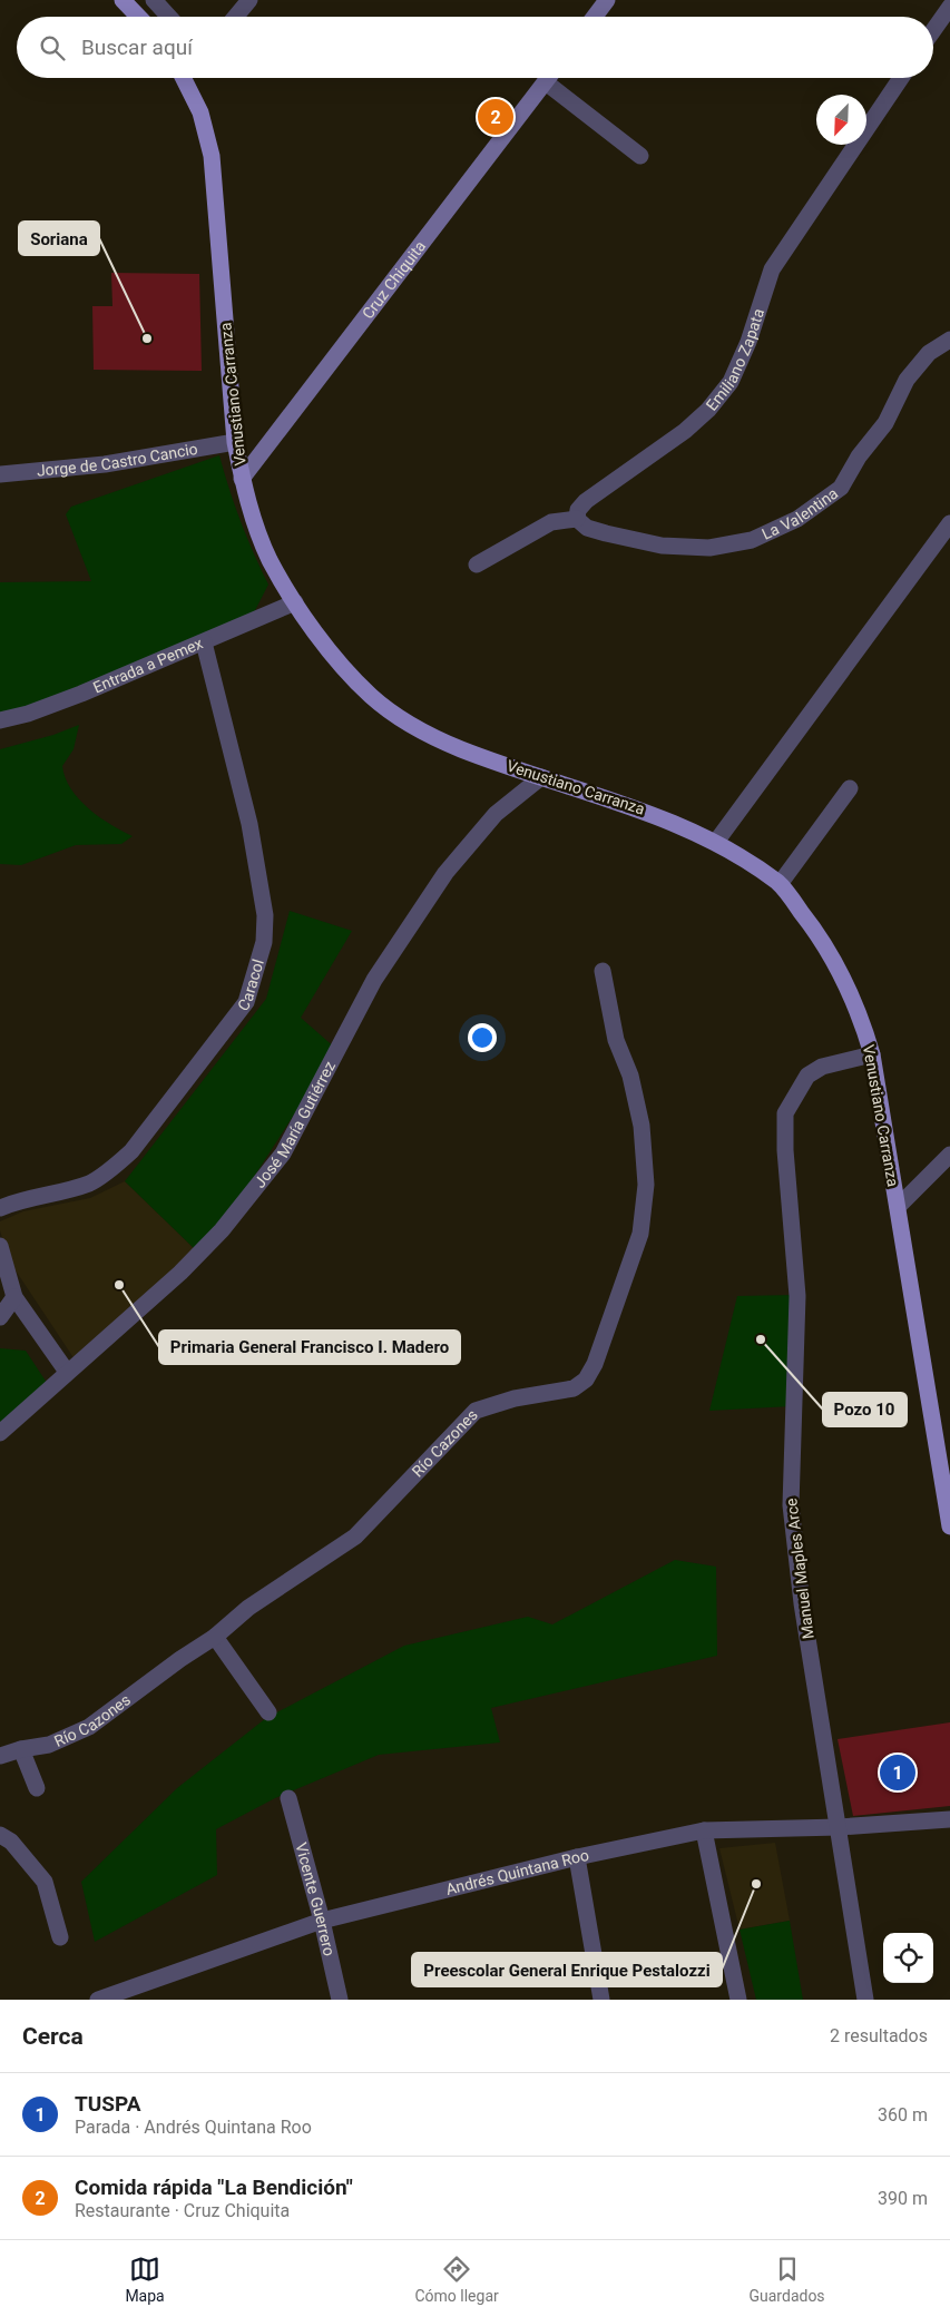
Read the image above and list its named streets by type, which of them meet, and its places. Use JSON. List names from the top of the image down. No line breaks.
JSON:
{"streets":{"main road":["Venustiano Carranza"],"street":["Cruz Chiquita","Emiliano Zapata","Jorge de Castro Cancio","La Valentina","Entrada a Pemex","Caracol","José María Gutiérrez","Río Cazones","Manuel Maples Arce","Andrés Quintana Roo","Vicente Guerrero"]},"crossings":[["Cruz Chiquita","Venustiano Carranza"],["Emiliano Zapata","La Valentina"],["Venustiano Carranza","Jorge de Castro Cancio"],["Venustiano Carranza","Entrada a Pemex"],["Venustiano Carranza","José María Gutiérrez"],["Venustiano Carranza","Manuel Maples Arce"],["Entrada a Pemex","Caracol"],["Manuel Maples Arce","Andrés Quintana Roo"],["Andrés Quintana Roo","Vicente Guerrero"]],"places":["Soriana","Primaria General Francisco I. Madero","Pozo 10","Preescolar General Enrique Pestalozzi"],"north":"bottom left","page":{"search":"Buscar aquí","pins":["2","1"],"heading":["Cerca","2 resultados"],"list":[{"mark":"1","name":"TUSPA","note":"Parada · Andrés Quintana Roo","value":"360 m"},{"mark":"2","name":"Comida rápida \"La Bendición\"","note":"Restaurante · Cruz Chiquita","value":"390 m"}],"nav":["Mapa","Cómo llegar","Guardados"]}}
